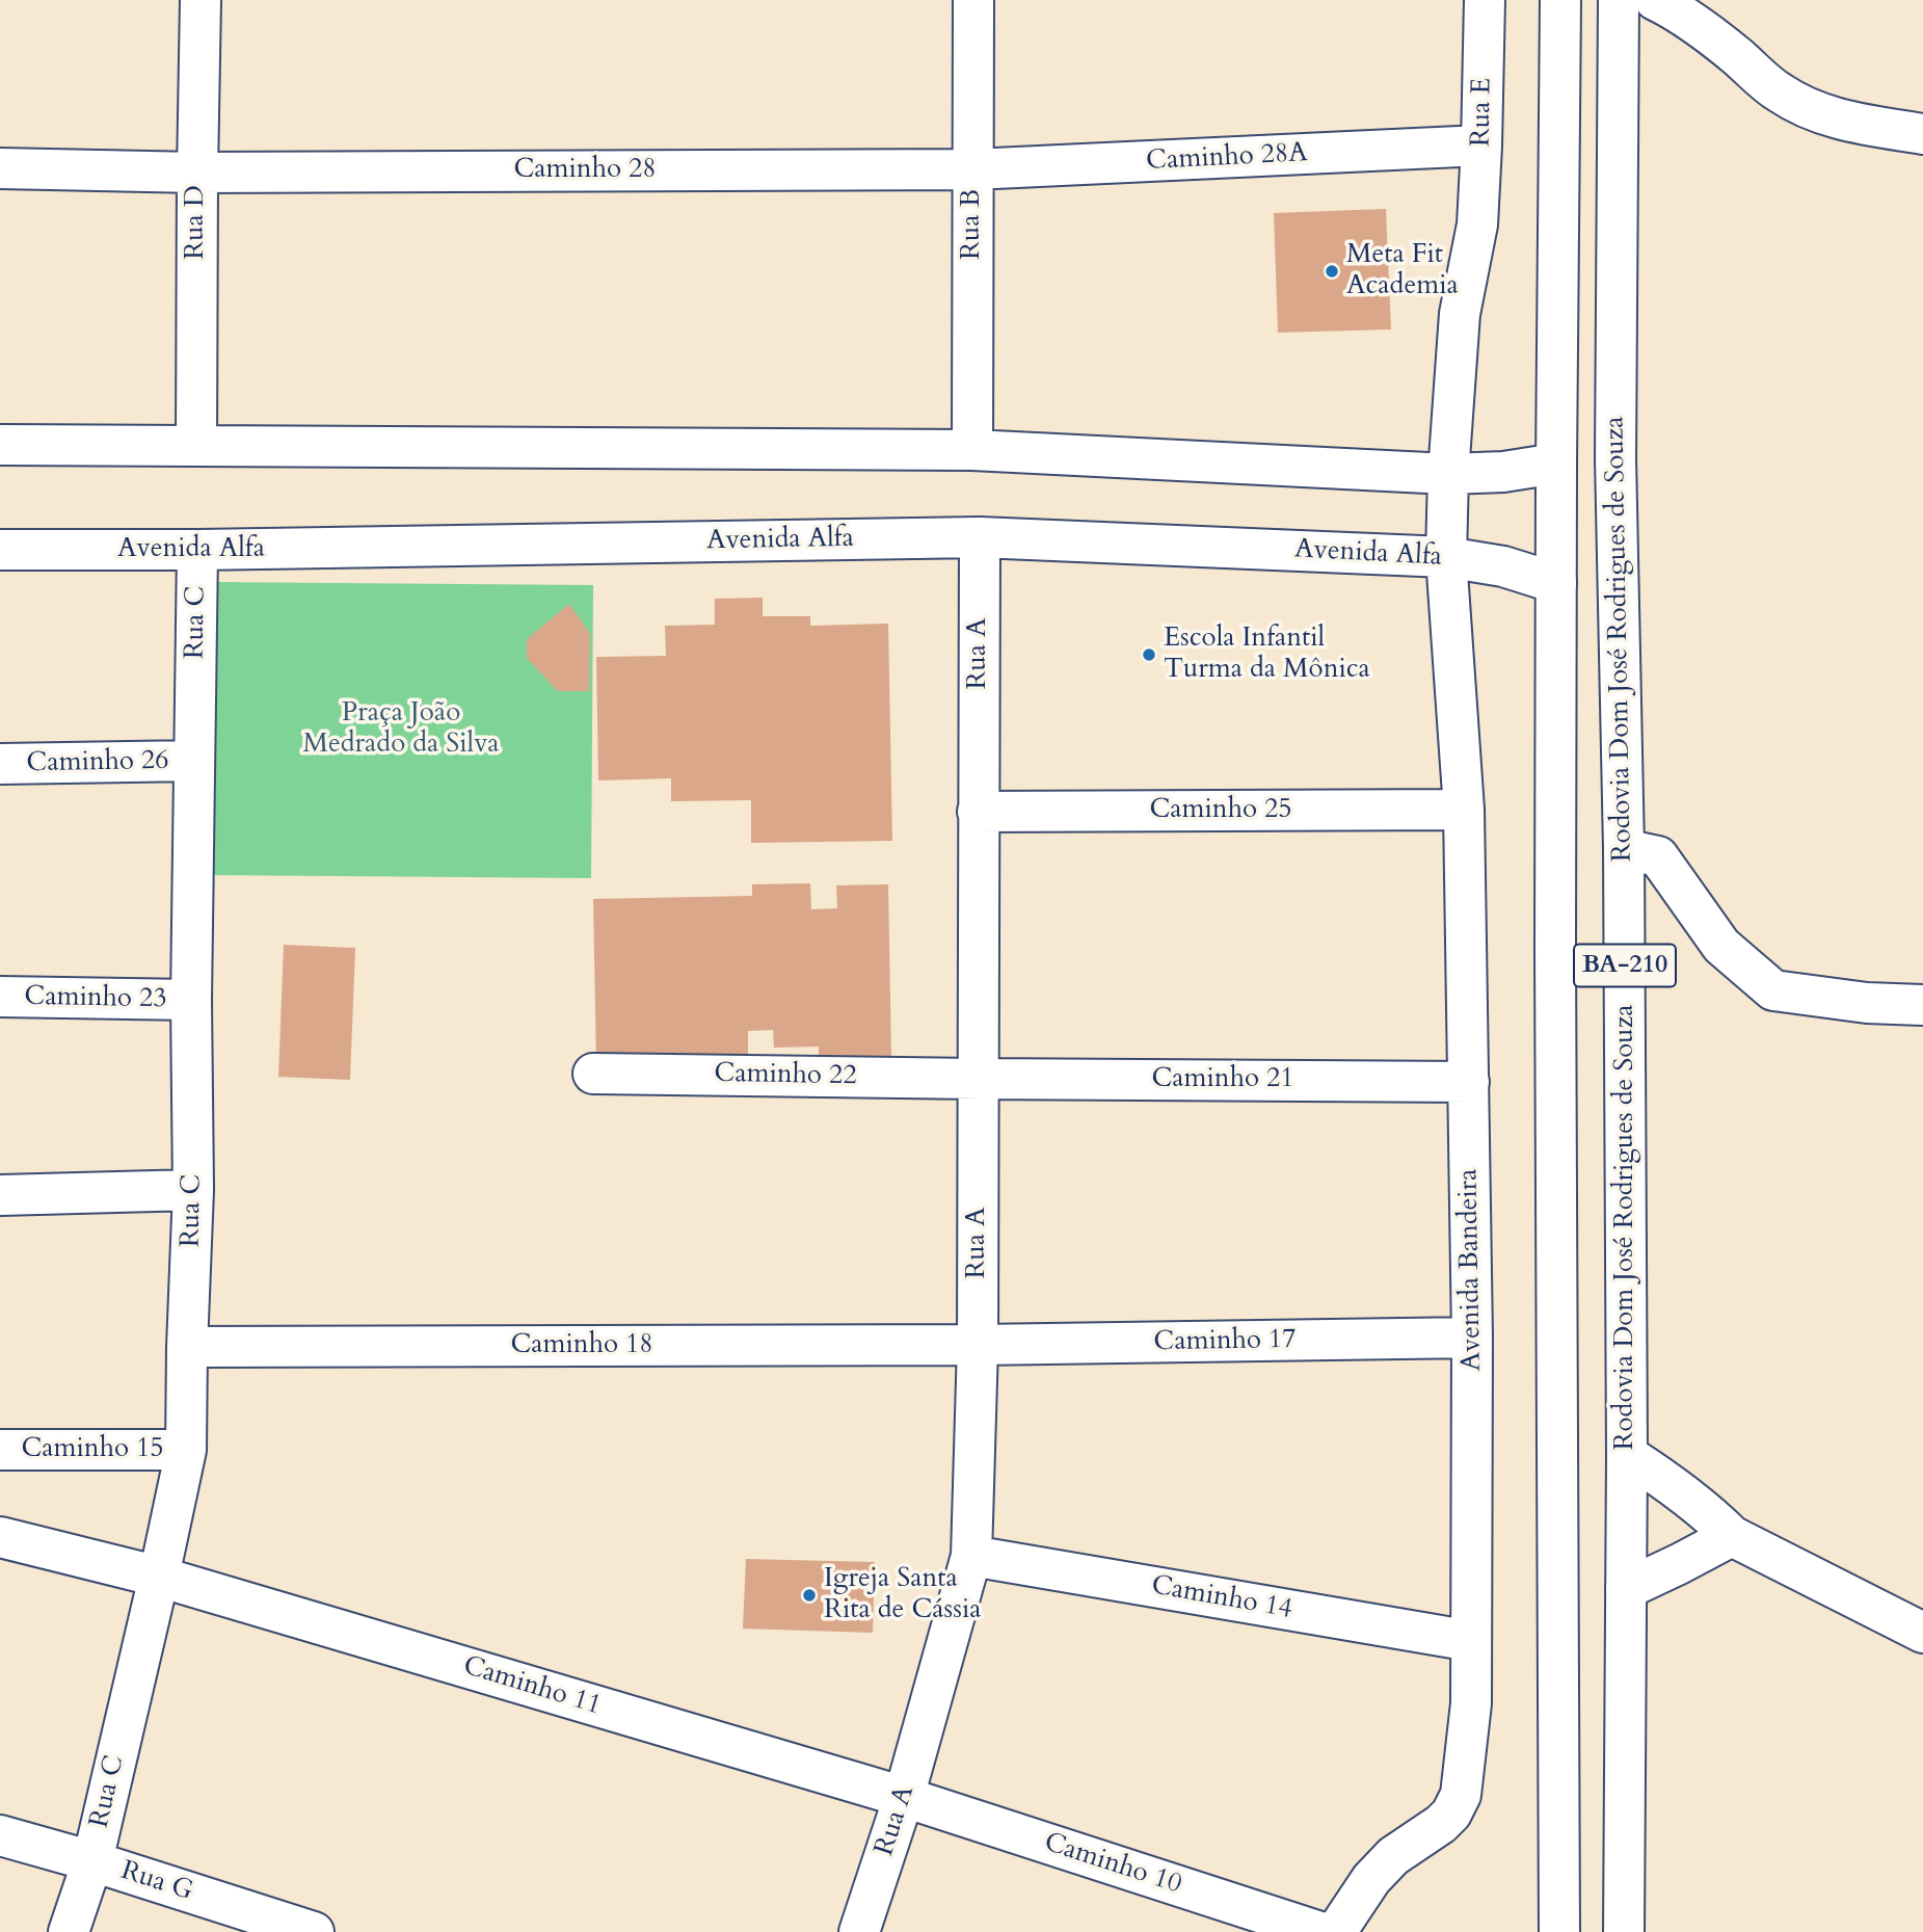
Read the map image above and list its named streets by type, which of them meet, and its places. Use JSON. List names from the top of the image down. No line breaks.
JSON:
{"streets":{"street":["Rua E","Caminho 28A","Caminho 28","Rua D","Rua B","Avenida Alfa","Rua C","Rodovia Dom José Rodrigues de Souza","Rua A","Caminho 26","Caminho 25","BA-210","Caminho 23","Caminho 22","Caminho 21","Avenida Bandeira","Caminho 17","Caminho 18","Caminho 15","Caminho 14","Caminho 11","Caminho 10","Rua G"]},"crossings":[["Rua E","Caminho 28A"],["Rua E","Avenida Bandeira"],["Caminho 28A","Caminho 28"],["Caminho 28A","Rua B"],["Caminho 28","Rua D"],["Caminho 28","Rua B"],["Avenida Alfa","Rua C"],["Avenida Alfa","Rua A"],["Avenida Alfa","BA-210"],["Avenida Alfa","Avenida Bandeira"],["Rua C","Caminho 26"],["Rua C","Caminho 23"],["Rua C","Caminho 18"],["Rua C","Caminho 15"],["Rua C","Caminho 11"],["Rua C","Rua G"],["Rua A","Caminho 25"],["Rua A","Caminho 22"],["Rua A","Caminho 21"],["Rua A","Caminho 17"],["Rua A","Caminho 18"],["Rua A","Caminho 14"],["Rua A","Caminho 11"],["Rua A","Caminho 10"],["Caminho 25","Avenida Bandeira"],["Caminho 22","Caminho 21"],["Caminho 21","Avenida Bandeira"],["Avenida Bandeira","Caminho 17"],["Avenida Bandeira","Caminho 14"],["Caminho 17","Caminho 18"],["Caminho 11","Caminho 10"]],"parks":["Praça João Medrado da Silva"],"places":["Meta Fit Academia","Escola Infantil Turma da Mônica","Igreja Santa Rita de Cássia"]}
